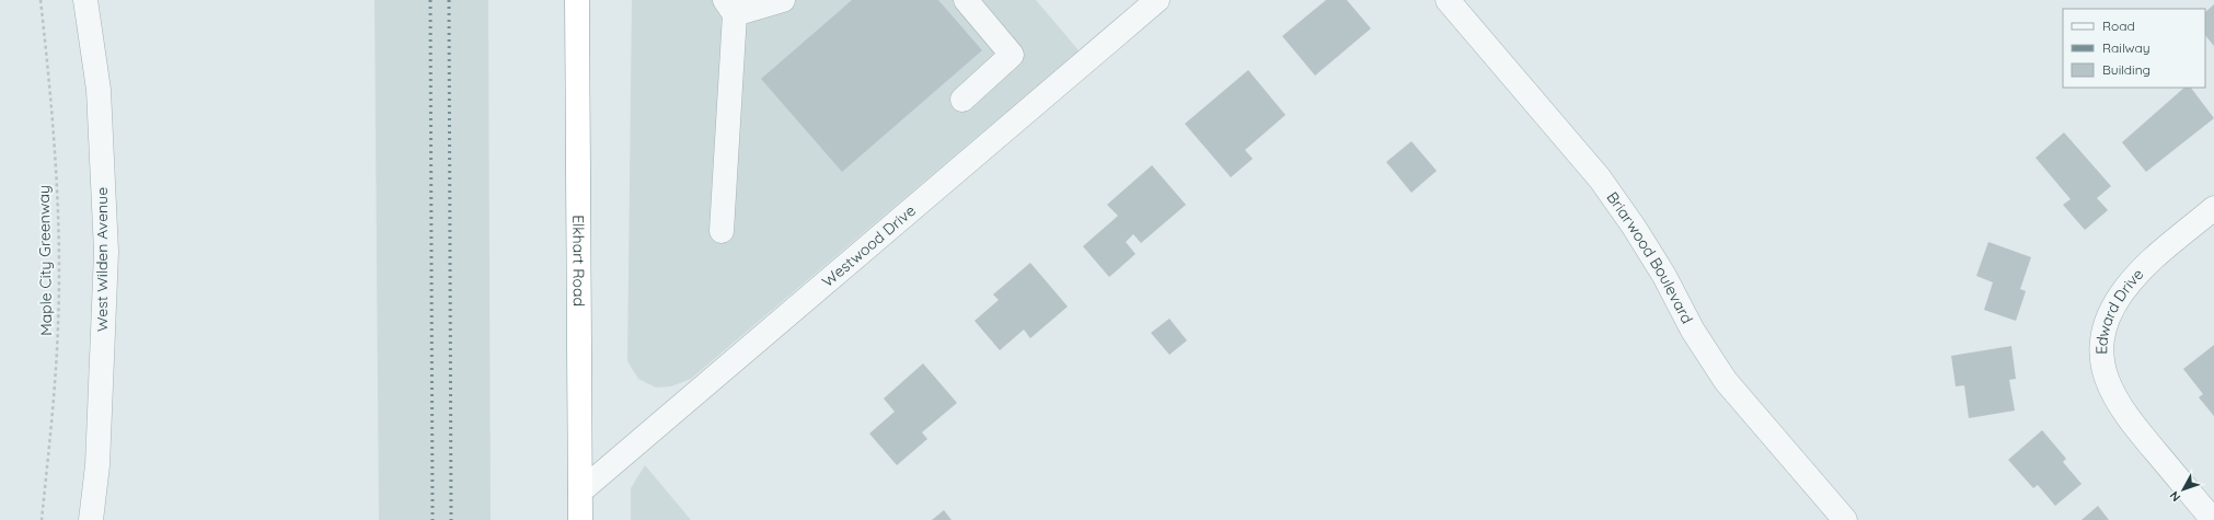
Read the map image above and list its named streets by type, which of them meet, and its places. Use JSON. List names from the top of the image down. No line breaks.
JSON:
{"streets":{"highway":["Elkhart Road"],"street":["Westwood Drive","Briarwood Boulevard","West Wilden Avenue","Edward Drive"],"path":["Maple City Greenway"]},"crossings":[["Westwood Drive","Elkhart Road"]],"legend":["Road","Railway","Building"],"north":"bottom left"}
